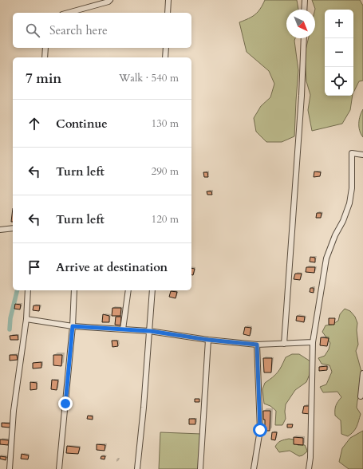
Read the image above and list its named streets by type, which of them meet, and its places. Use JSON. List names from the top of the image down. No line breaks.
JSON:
{"north":"bottom right","page":{"map_buttons":["+","−"],"search":"Search here","heading":["7 min","Walk · 540 m"],"list":[["Continue","130 m"],["Turn left","290 m"],["Turn left","120 m"],"Arrive at destination"]}}
